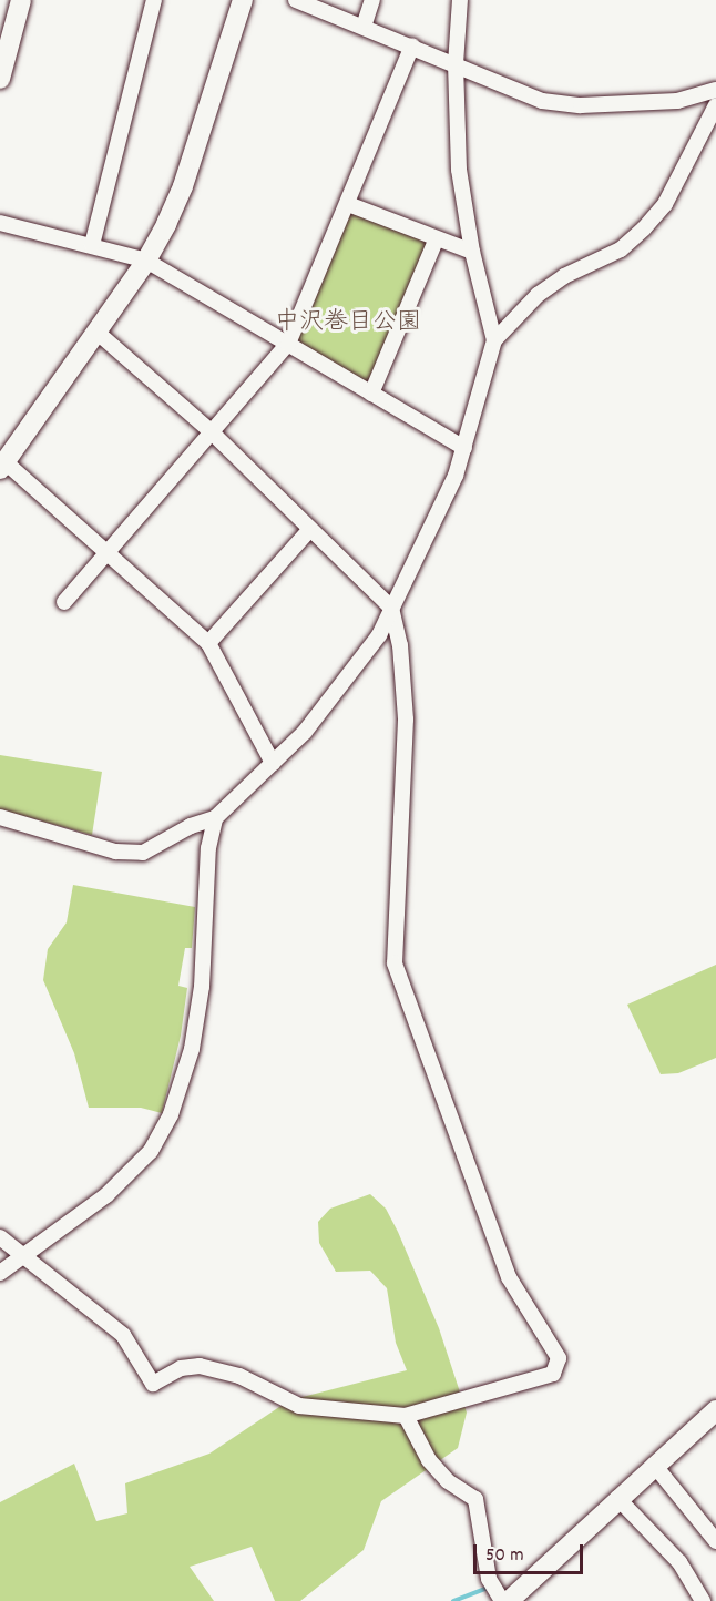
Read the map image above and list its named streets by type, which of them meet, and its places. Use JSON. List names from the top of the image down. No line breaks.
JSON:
{"parks":["中沢巻目公園"],"scale_bar":"50 m"}
